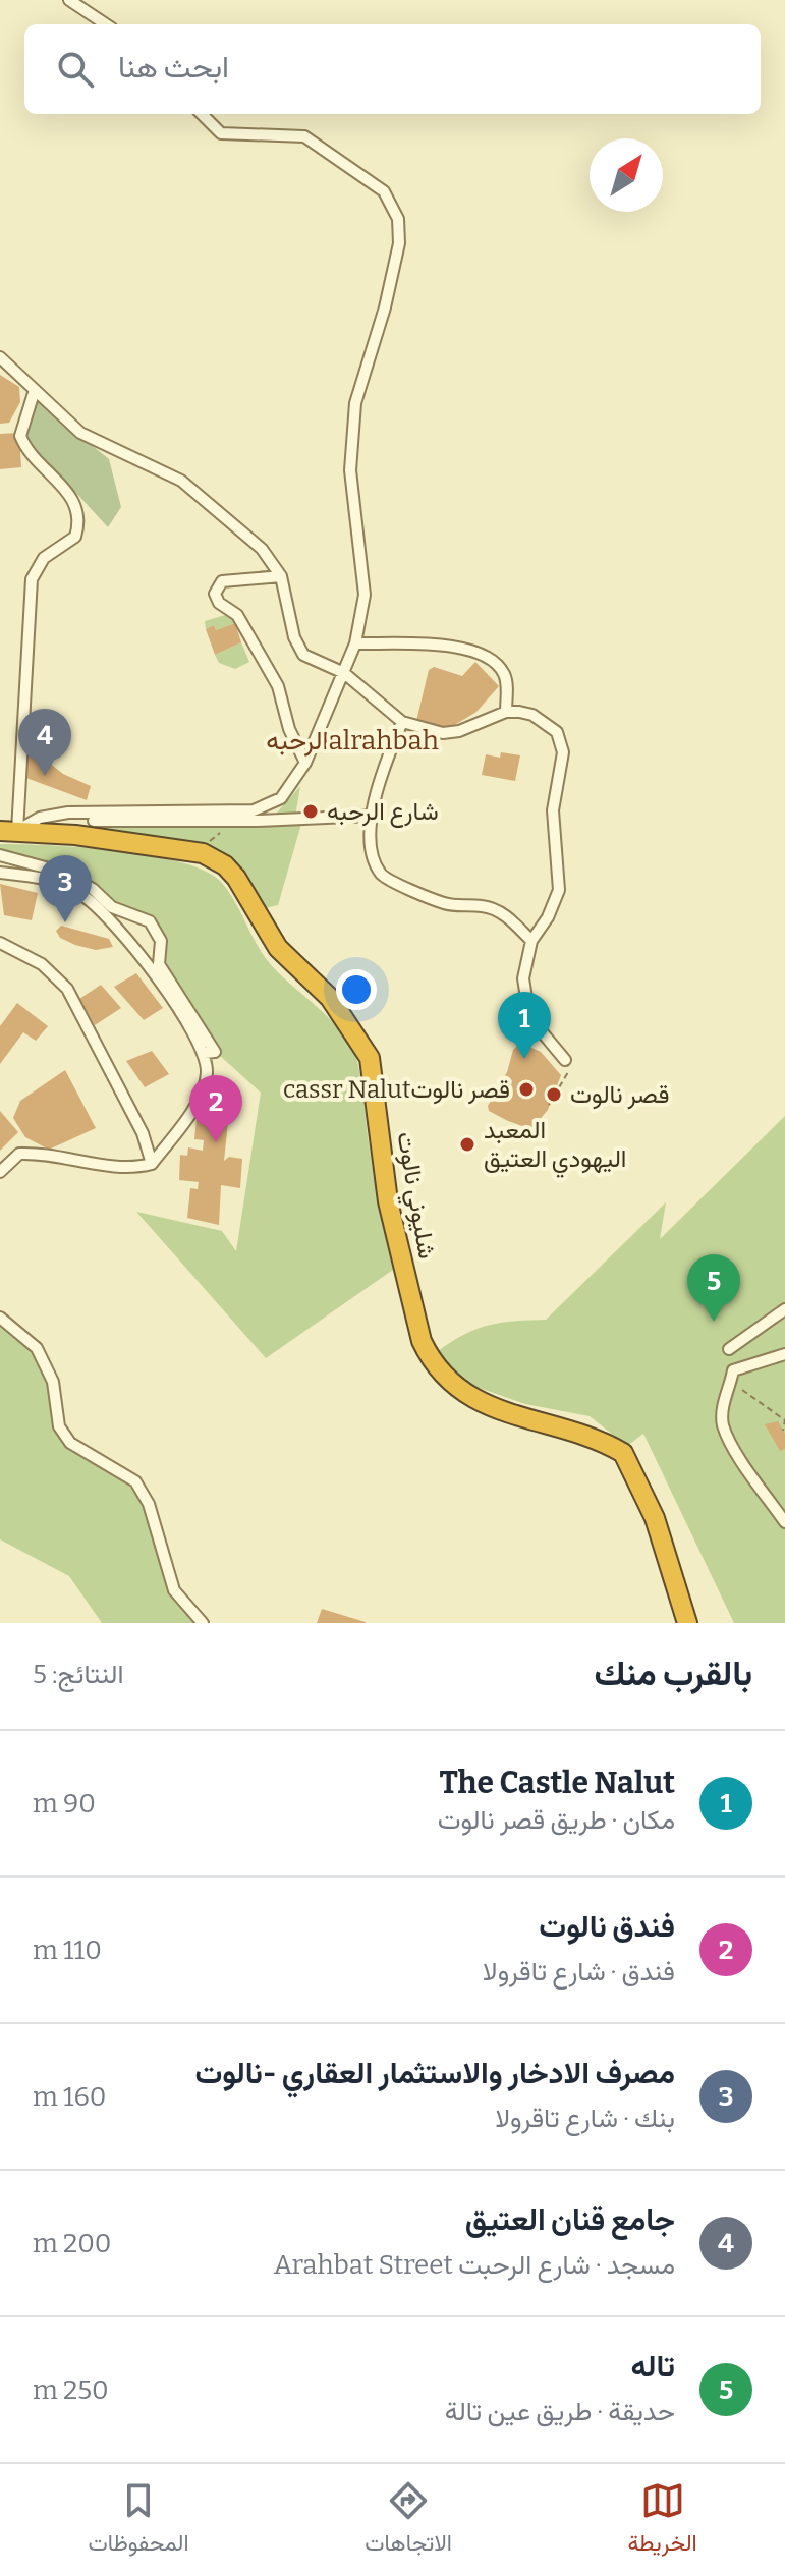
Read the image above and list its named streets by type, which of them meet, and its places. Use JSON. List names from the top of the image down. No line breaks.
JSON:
{"streets":{"highway":["شليوني نالوت"]},"districts":["الرحبهalrahbah"],"places":["شارع الرحبه","cassr Nalutقصر نالوت","قصر نالوت","المعبد اليهودي العتيق"],"north":"top right","page":{"search":"ابحث هنا","pins":["4","3","1","2","5"],"heading":["بالقرب منك","النتائج: 5"],"list":[{"mark":"1","name":"The Castle Nalut","note":"مكان · طريق قصر نالوت","value":"90 m"},{"mark":"2","name":"فندق نالوت","note":"فندق · شارع تاقرولا","value":"110 m"},{"mark":"3","name":"مصرف الادخار والاستثمار العقاري -نالوت","note":"بنك · شارع تاقرولا","value":"160 m"},{"mark":"4","name":"جامع قنان العتيق","note":"مسجد · شارع الرحبت Arahbat Street","value":"200 m"},{"mark":"5","name":"تاله","note":"حديقة · طريق عين تالة","value":"250 m"}],"nav":["الخريطة","الاتجاهات","المحفوظات"]}}
